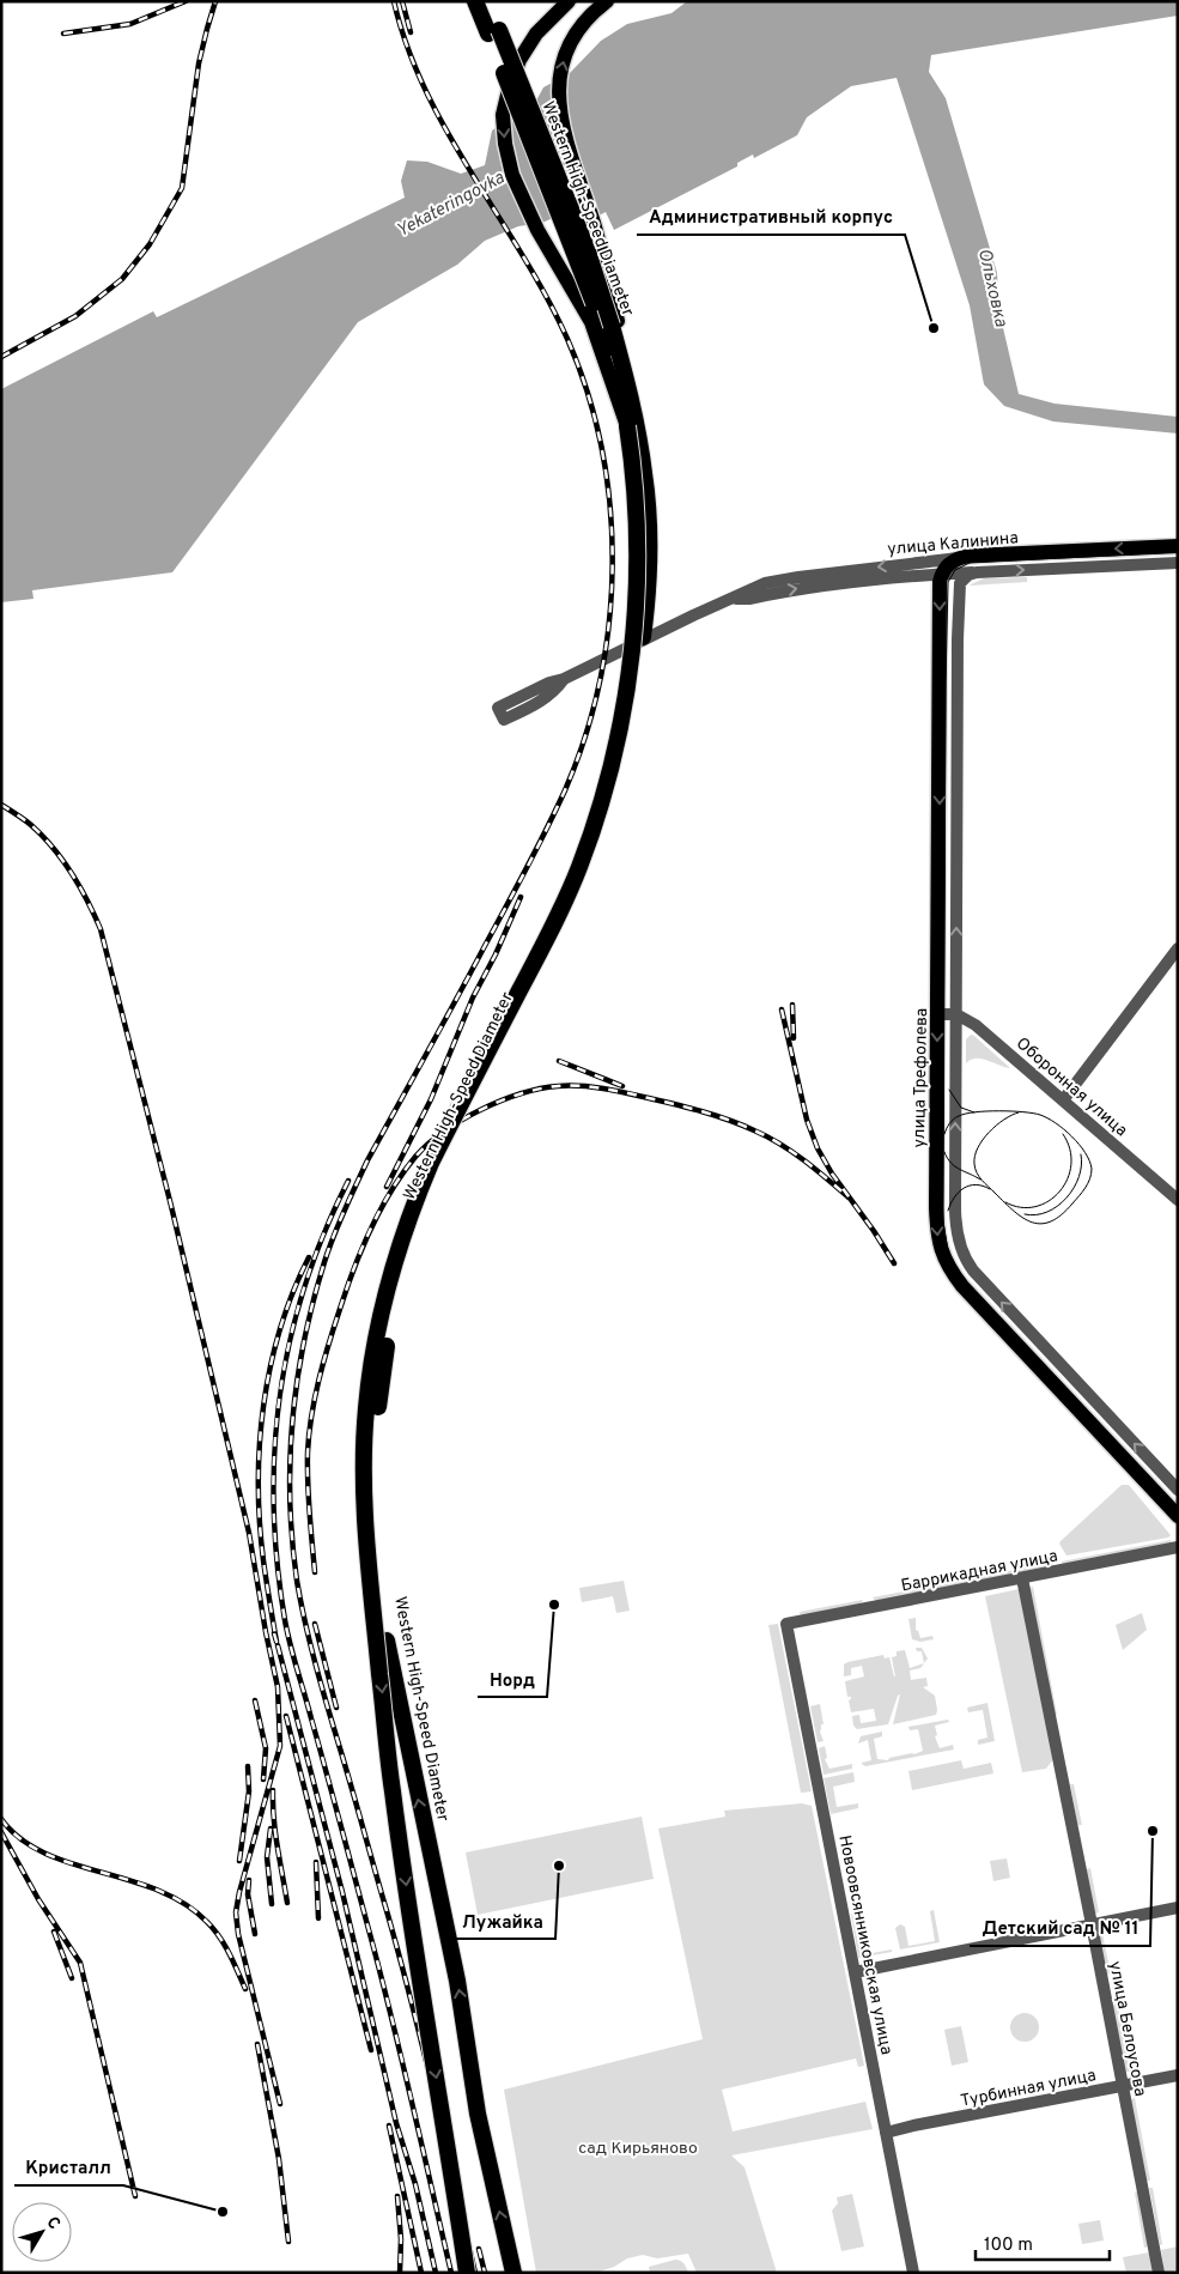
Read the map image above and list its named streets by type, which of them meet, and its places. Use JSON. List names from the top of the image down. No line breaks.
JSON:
{"streets":{"highway":["Western High-Speed Diameter"],"main road":["улица Калинина","улица Трефолева"],"street":["Оборонная улица","Баррикадная улица","Новоовсянниковская улица","улица Белоусова","Турбинная улица"]},"crossings":[["улица Калинина","улица Трефолева"],["Баррикадная улица","Новоовсянниковская улица"],["Баррикадная улица","улица Белоусова"],["Новоовсянниковская улица","Турбинная улица"],["улица Белоусова","Турбинная улица"]],"one_way":["улица Трефолева"],"water":["Yekateringovka","Ольховка"],"parks":["сад Кирьяново"],"places":["Административный корпус","Норд","Детский сад № 11","Лужайка","Кристалл"],"scale_bar":"100 m","north":"top right"}
